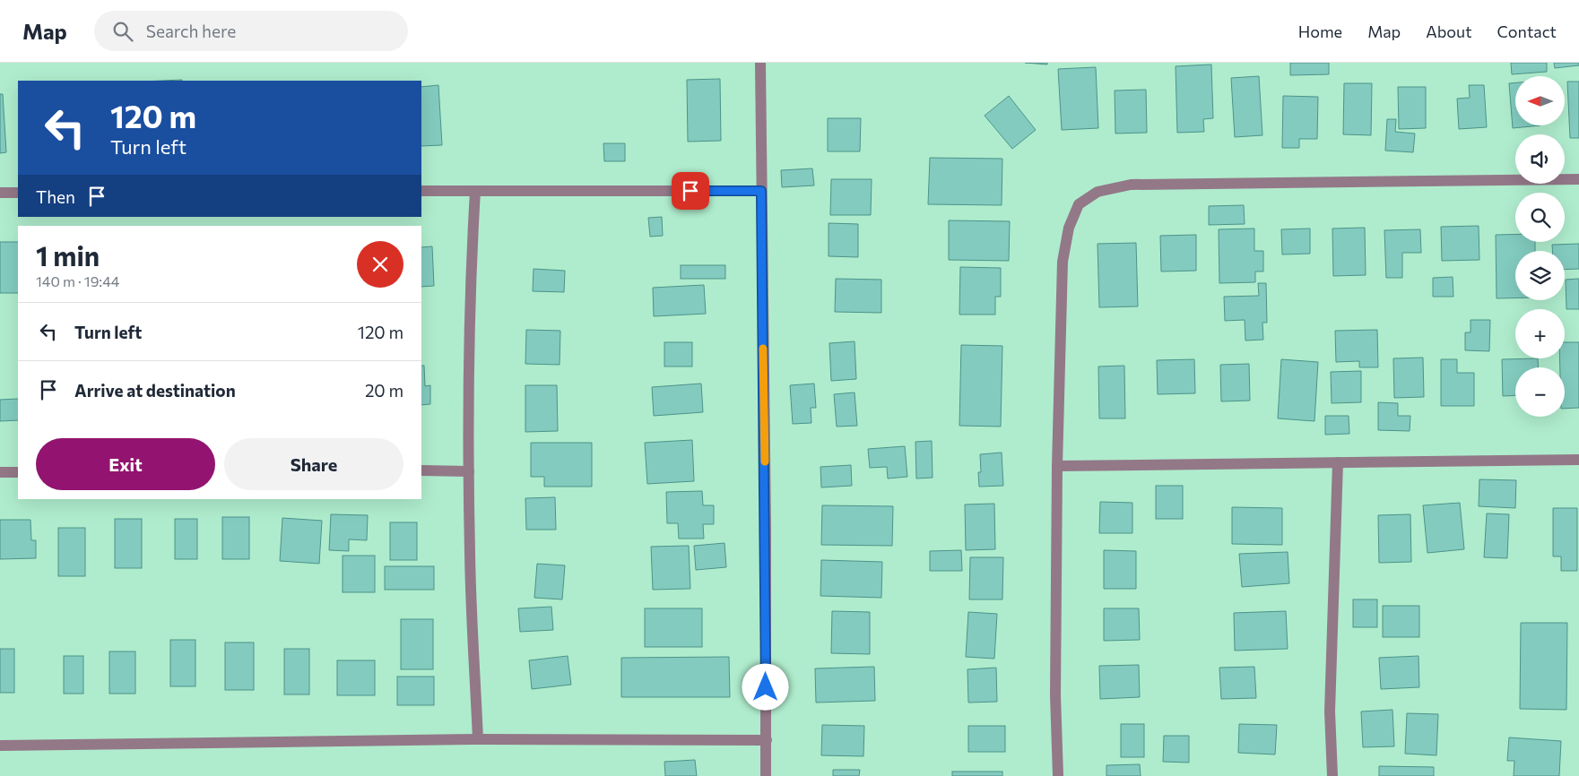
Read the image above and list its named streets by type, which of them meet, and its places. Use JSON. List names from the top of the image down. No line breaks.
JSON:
{"north":"left","page":{"header":"Map","search":"Search here","nav":["Home","Map","About","Contact"],"map_buttons":["+","−"],"turn":["120 m","Turn left"],"then":"Then","heading":["1 min","140 m · 19:44"],"list":[{"name":"Turn left","value":"120 m"},{"name":"Arrive at destination","value":"20 m"}],"buttons":["Exit","Share"]}}
